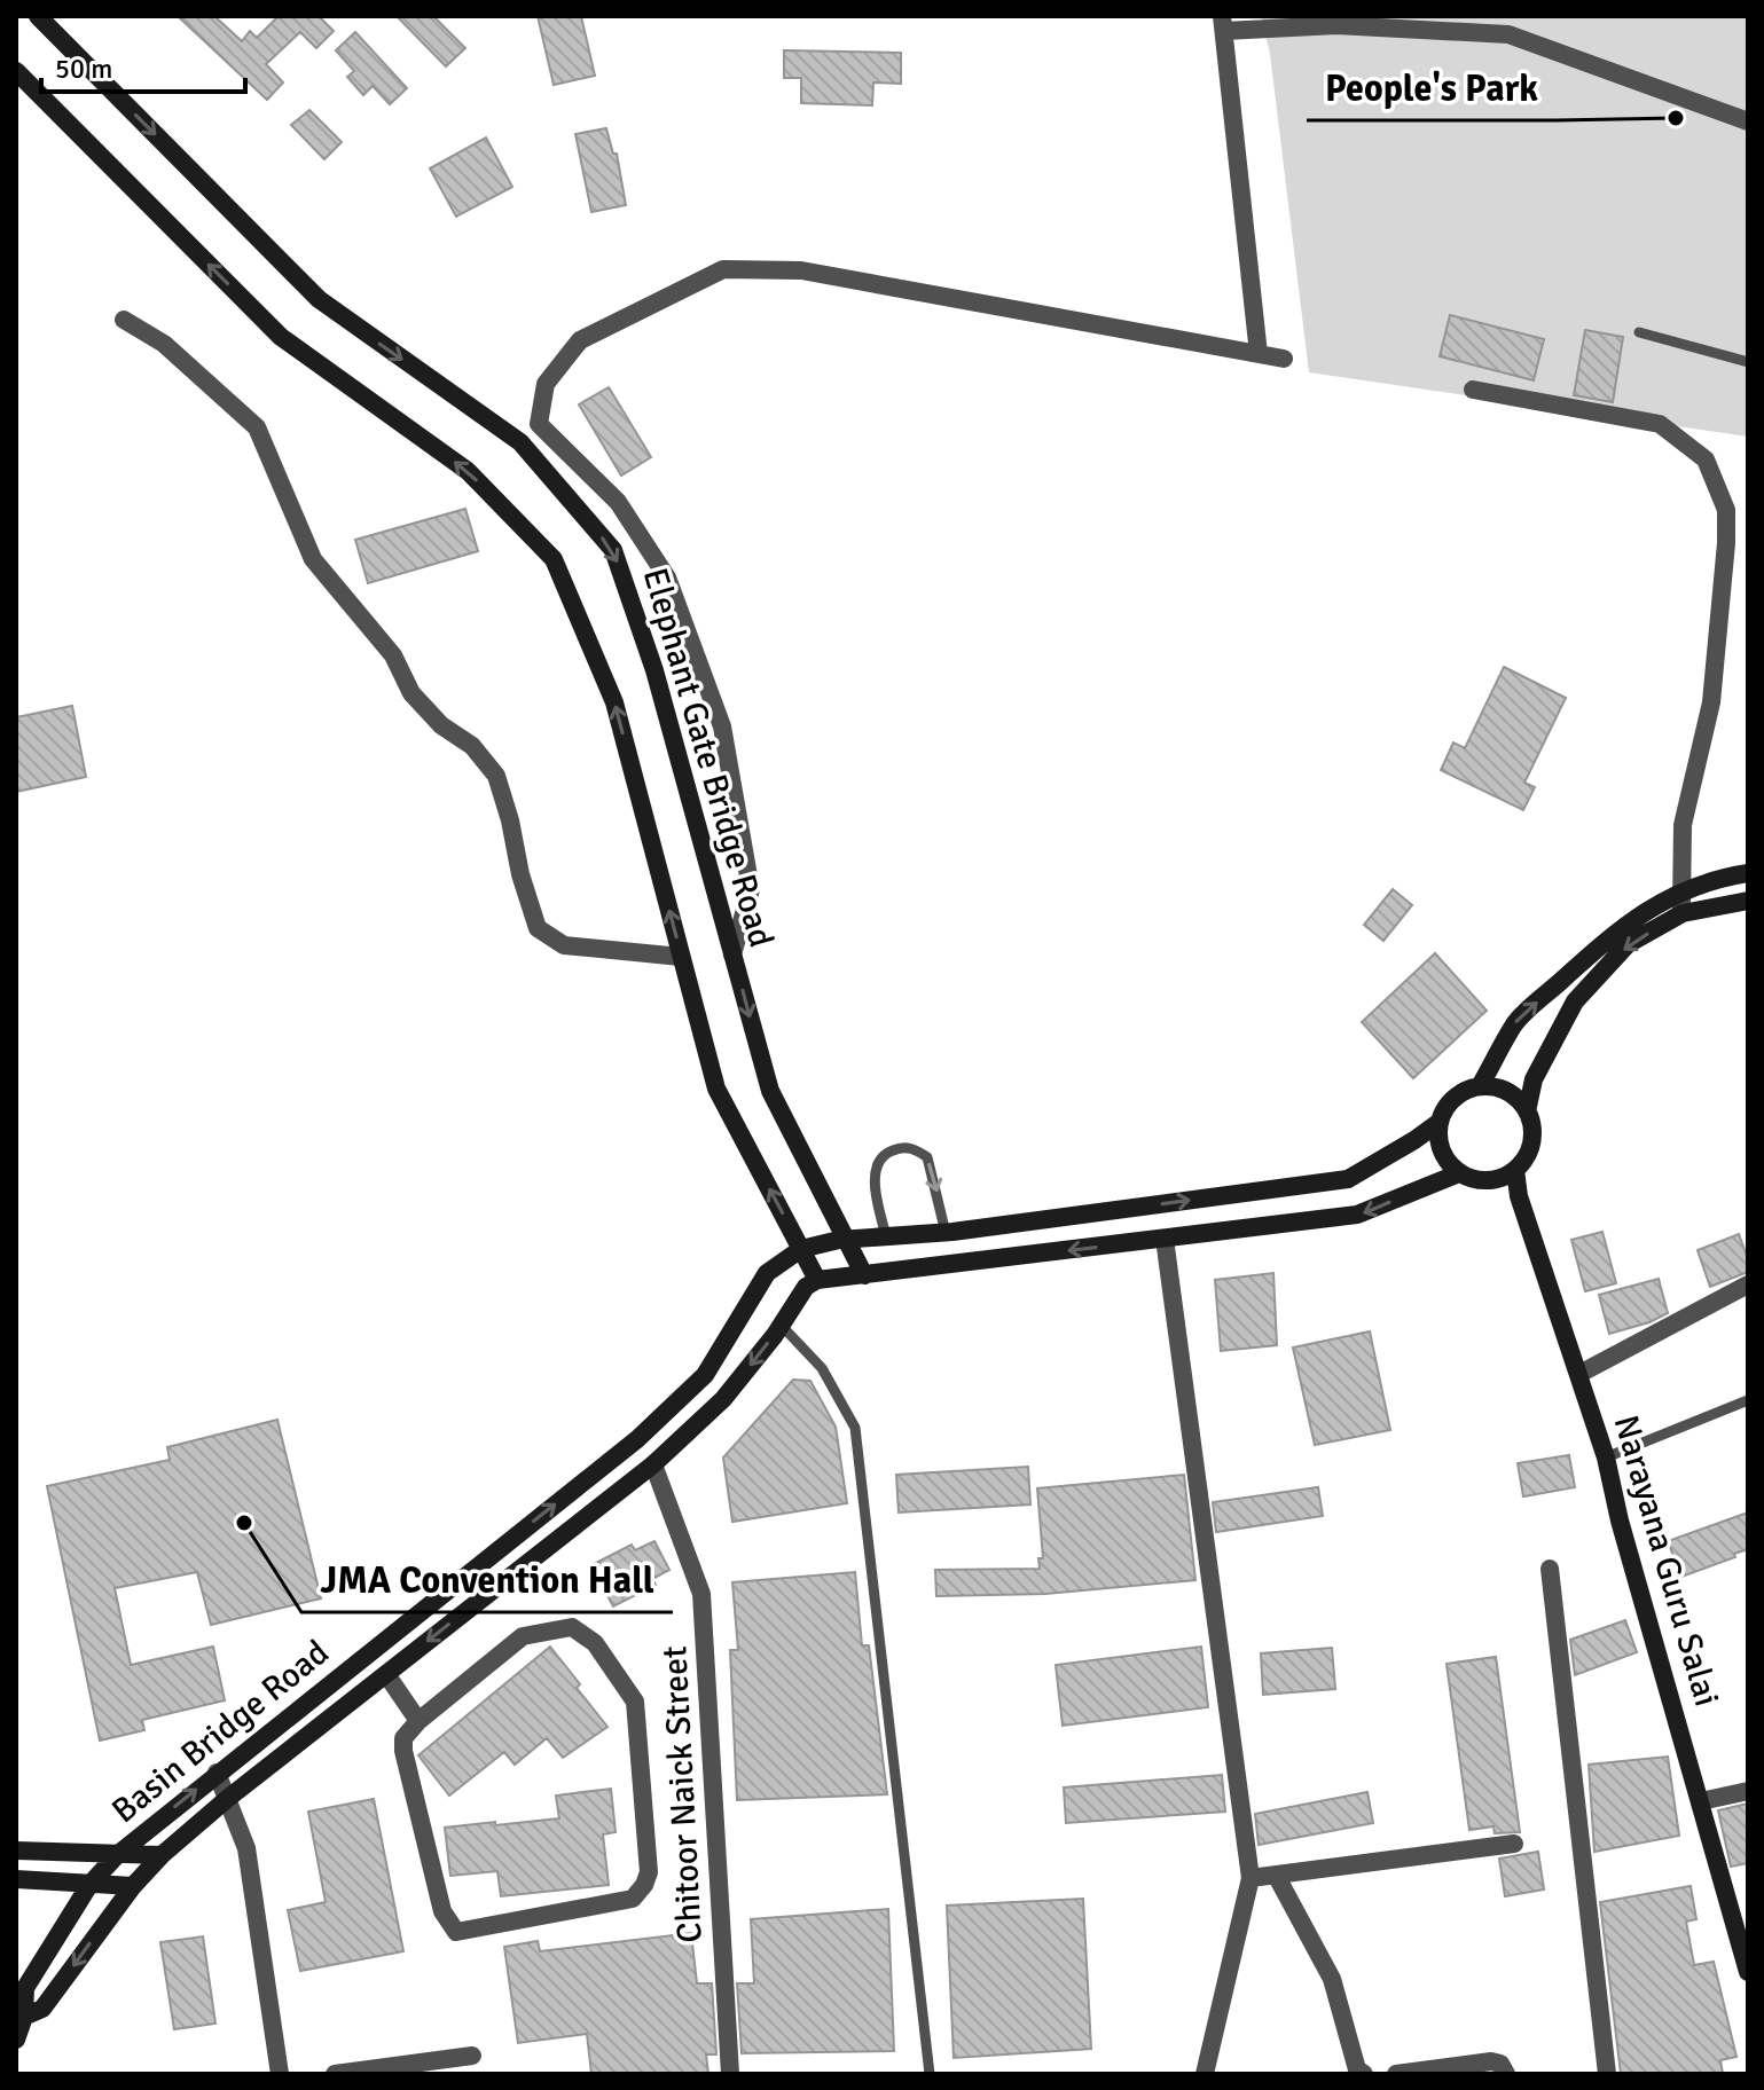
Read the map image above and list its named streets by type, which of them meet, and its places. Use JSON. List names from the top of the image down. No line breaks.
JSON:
{"streets":{"main road":["Elephant Gate Bridge Road","Narayana Guru Salai","Basin Bridge Road"],"street":["Chitoor Naick Street"]},"places":["People's Park","JMA Convention Hall"],"scale_bar":"50 m"}
